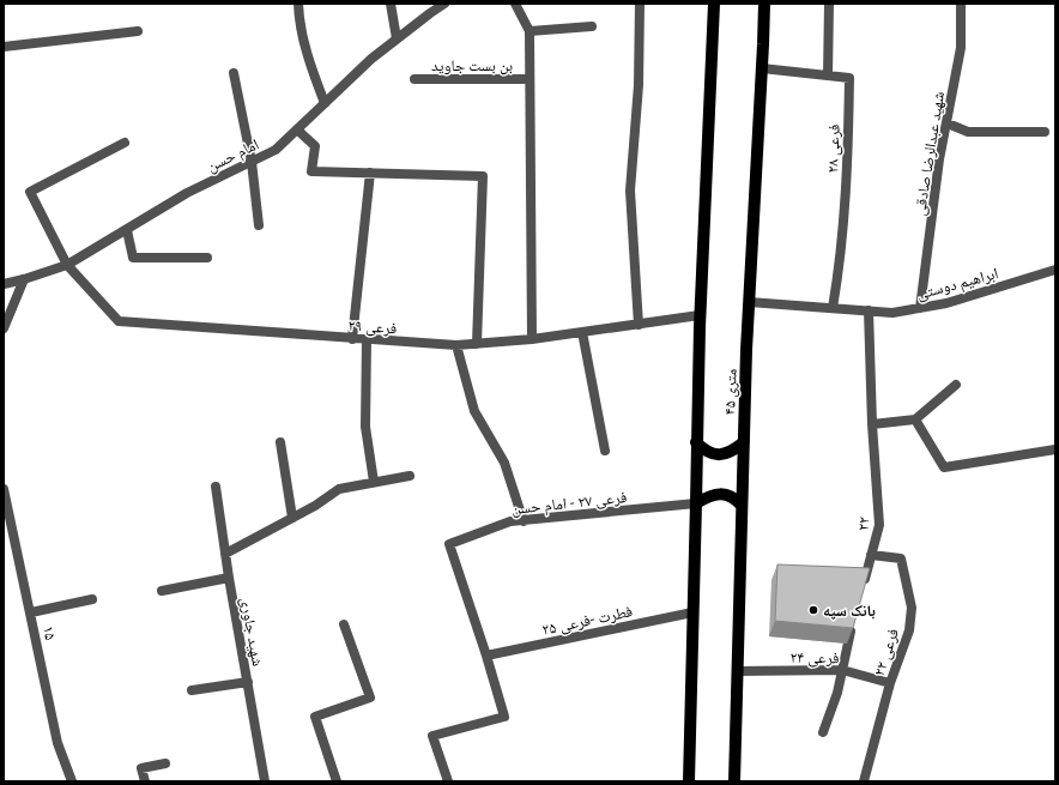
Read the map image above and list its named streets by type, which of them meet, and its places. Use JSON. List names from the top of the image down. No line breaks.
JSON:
{"streets":{"main road":["۴۵ متری"],"street":["بن بست جاوید","فرعی ۲۸","شهید عبدالرضا صادقی","امام حسن","ابراهیم دوستی","فرعی ۲۹","فرعی ۲۷ - امام حسن","۲۲","فطرت -فرعی ۲۵","شهید جاوری","۱۵","فرعی ۲۲","فرعی ۲۴"]},"crossings":[["فرعی ۲۸","ابراهیم دوستی"],["فرعی ۲۸","۴۵ متری"],["شهید عبدالرضا صادقی","ابراهیم دوستی"],["امام حسن","فرعی ۲۹"],["ابراهیم دوستی","۴۵ متری"],["ابراهیم دوستی","۲۲"],["فرعی ۲۹","۴۵ متری"],["۴۵ متری","فرعی ۲۷ - امام حسن"],["۴۵ متری","فطرت -فرعی ۲۵"],["۴۵ متری","فرعی ۲۴"],["فرعی ۲۷ - امام حسن","فطرت -فرعی ۲۵"],["۲۲","فرعی ۲۲"],["فرعی ۲۲","فرعی ۲۴"]],"places":["بانک سپه"]}
